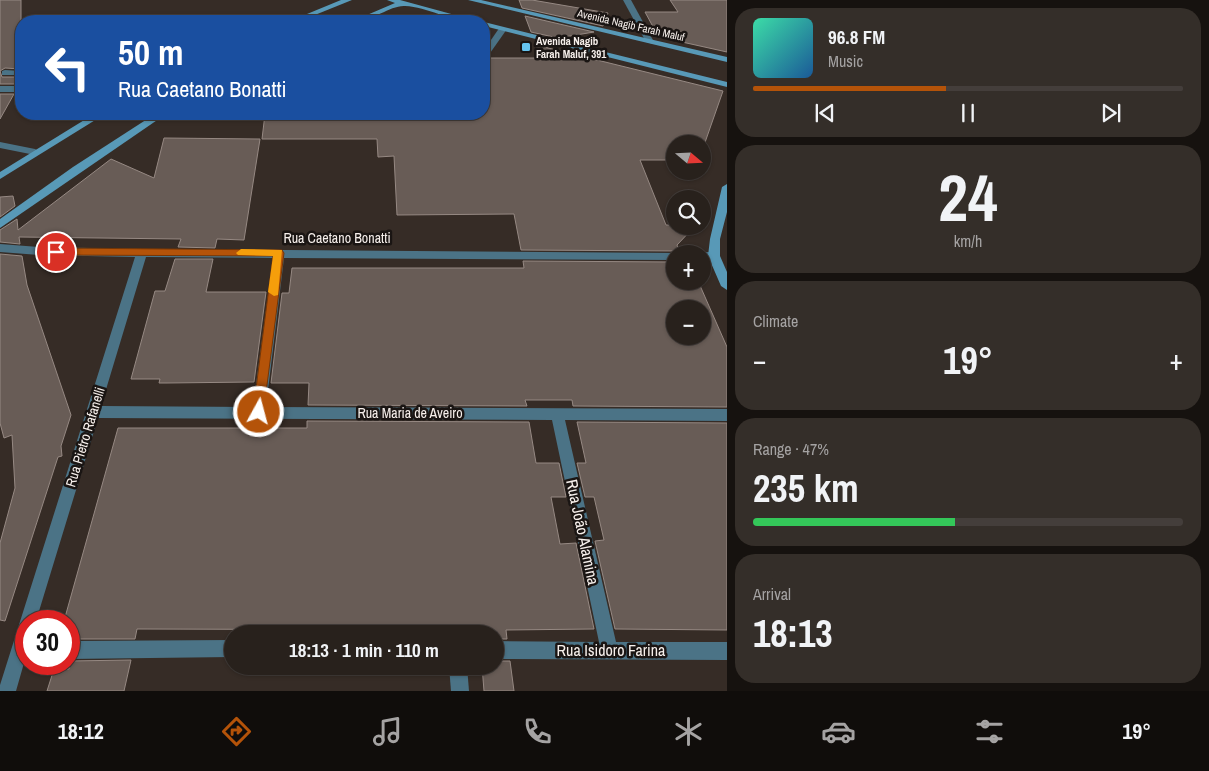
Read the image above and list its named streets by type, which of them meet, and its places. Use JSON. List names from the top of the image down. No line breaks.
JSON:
{"streets":{"main road":["Avenida Nagib Farah Maluf"],"street":["Rua Caetano Bonatti","Rua Maria de Aveiro","Rua Pietro Rafanelli","Rua João Alamina","Rua Isidoro Farina"]},"crossings":[["Rua Caetano Bonatti","Rua Pietro Rafanelli"],["Rua Maria de Aveiro","Rua Pietro Rafanelli"],["Rua Maria de Aveiro","Rua João Alamina"],["Rua João Alamina","Rua Isidoro Farina"]],"places":{"transit":["Avenida Nagib Farah Maluf, 391"]},"north":"right","page":{"turn":["50 m","Rua Caetano Bonatti"],"song":["96.8 FM","Music"],"map_buttons":["+","−"],"tile":[["24","km/h"],"Climate",["Range · 47%","235 km"],["Arrival","18:13"]],"heat":["−","19°","+"],"limit":"30","trip":"18:13 · 1 min · 110 m","tabs":["18:12","19°"]}}
